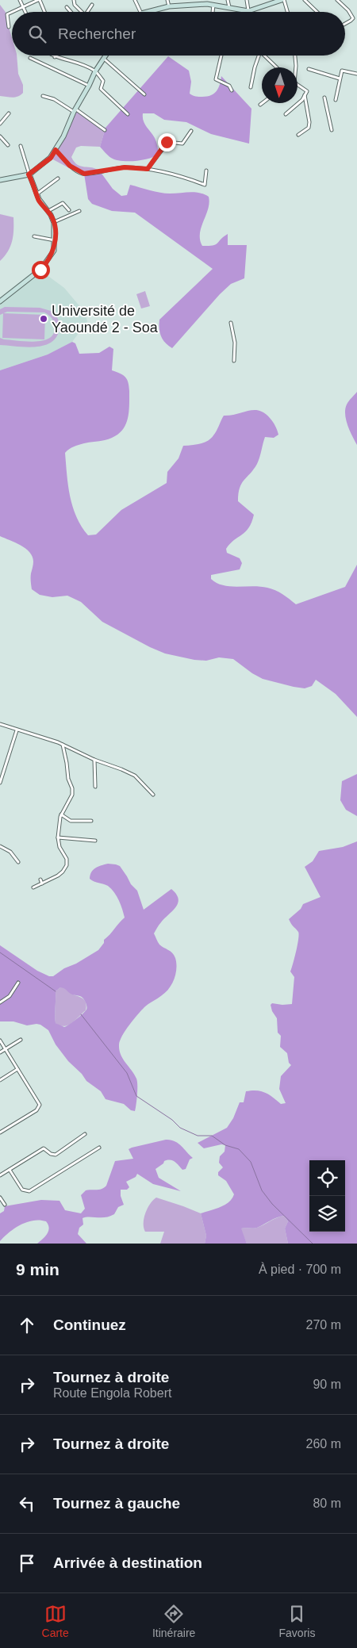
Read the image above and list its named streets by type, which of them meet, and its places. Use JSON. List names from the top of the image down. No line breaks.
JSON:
{"places":["Université de Yaoundé 2 - Soa"],"north":"bottom","page":{"search":"Rechercher","heading":["9 min","À pied · 700 m"],"list":[["Continuez","270 m"],["Tournez à droite","Route Engola Robert","90 m"],["Tournez à droite","260 m"],["Tournez à gauche","80 m"],"Arrivée à destination"],"nav":["Carte","Itinéraire","Favoris"]}}
